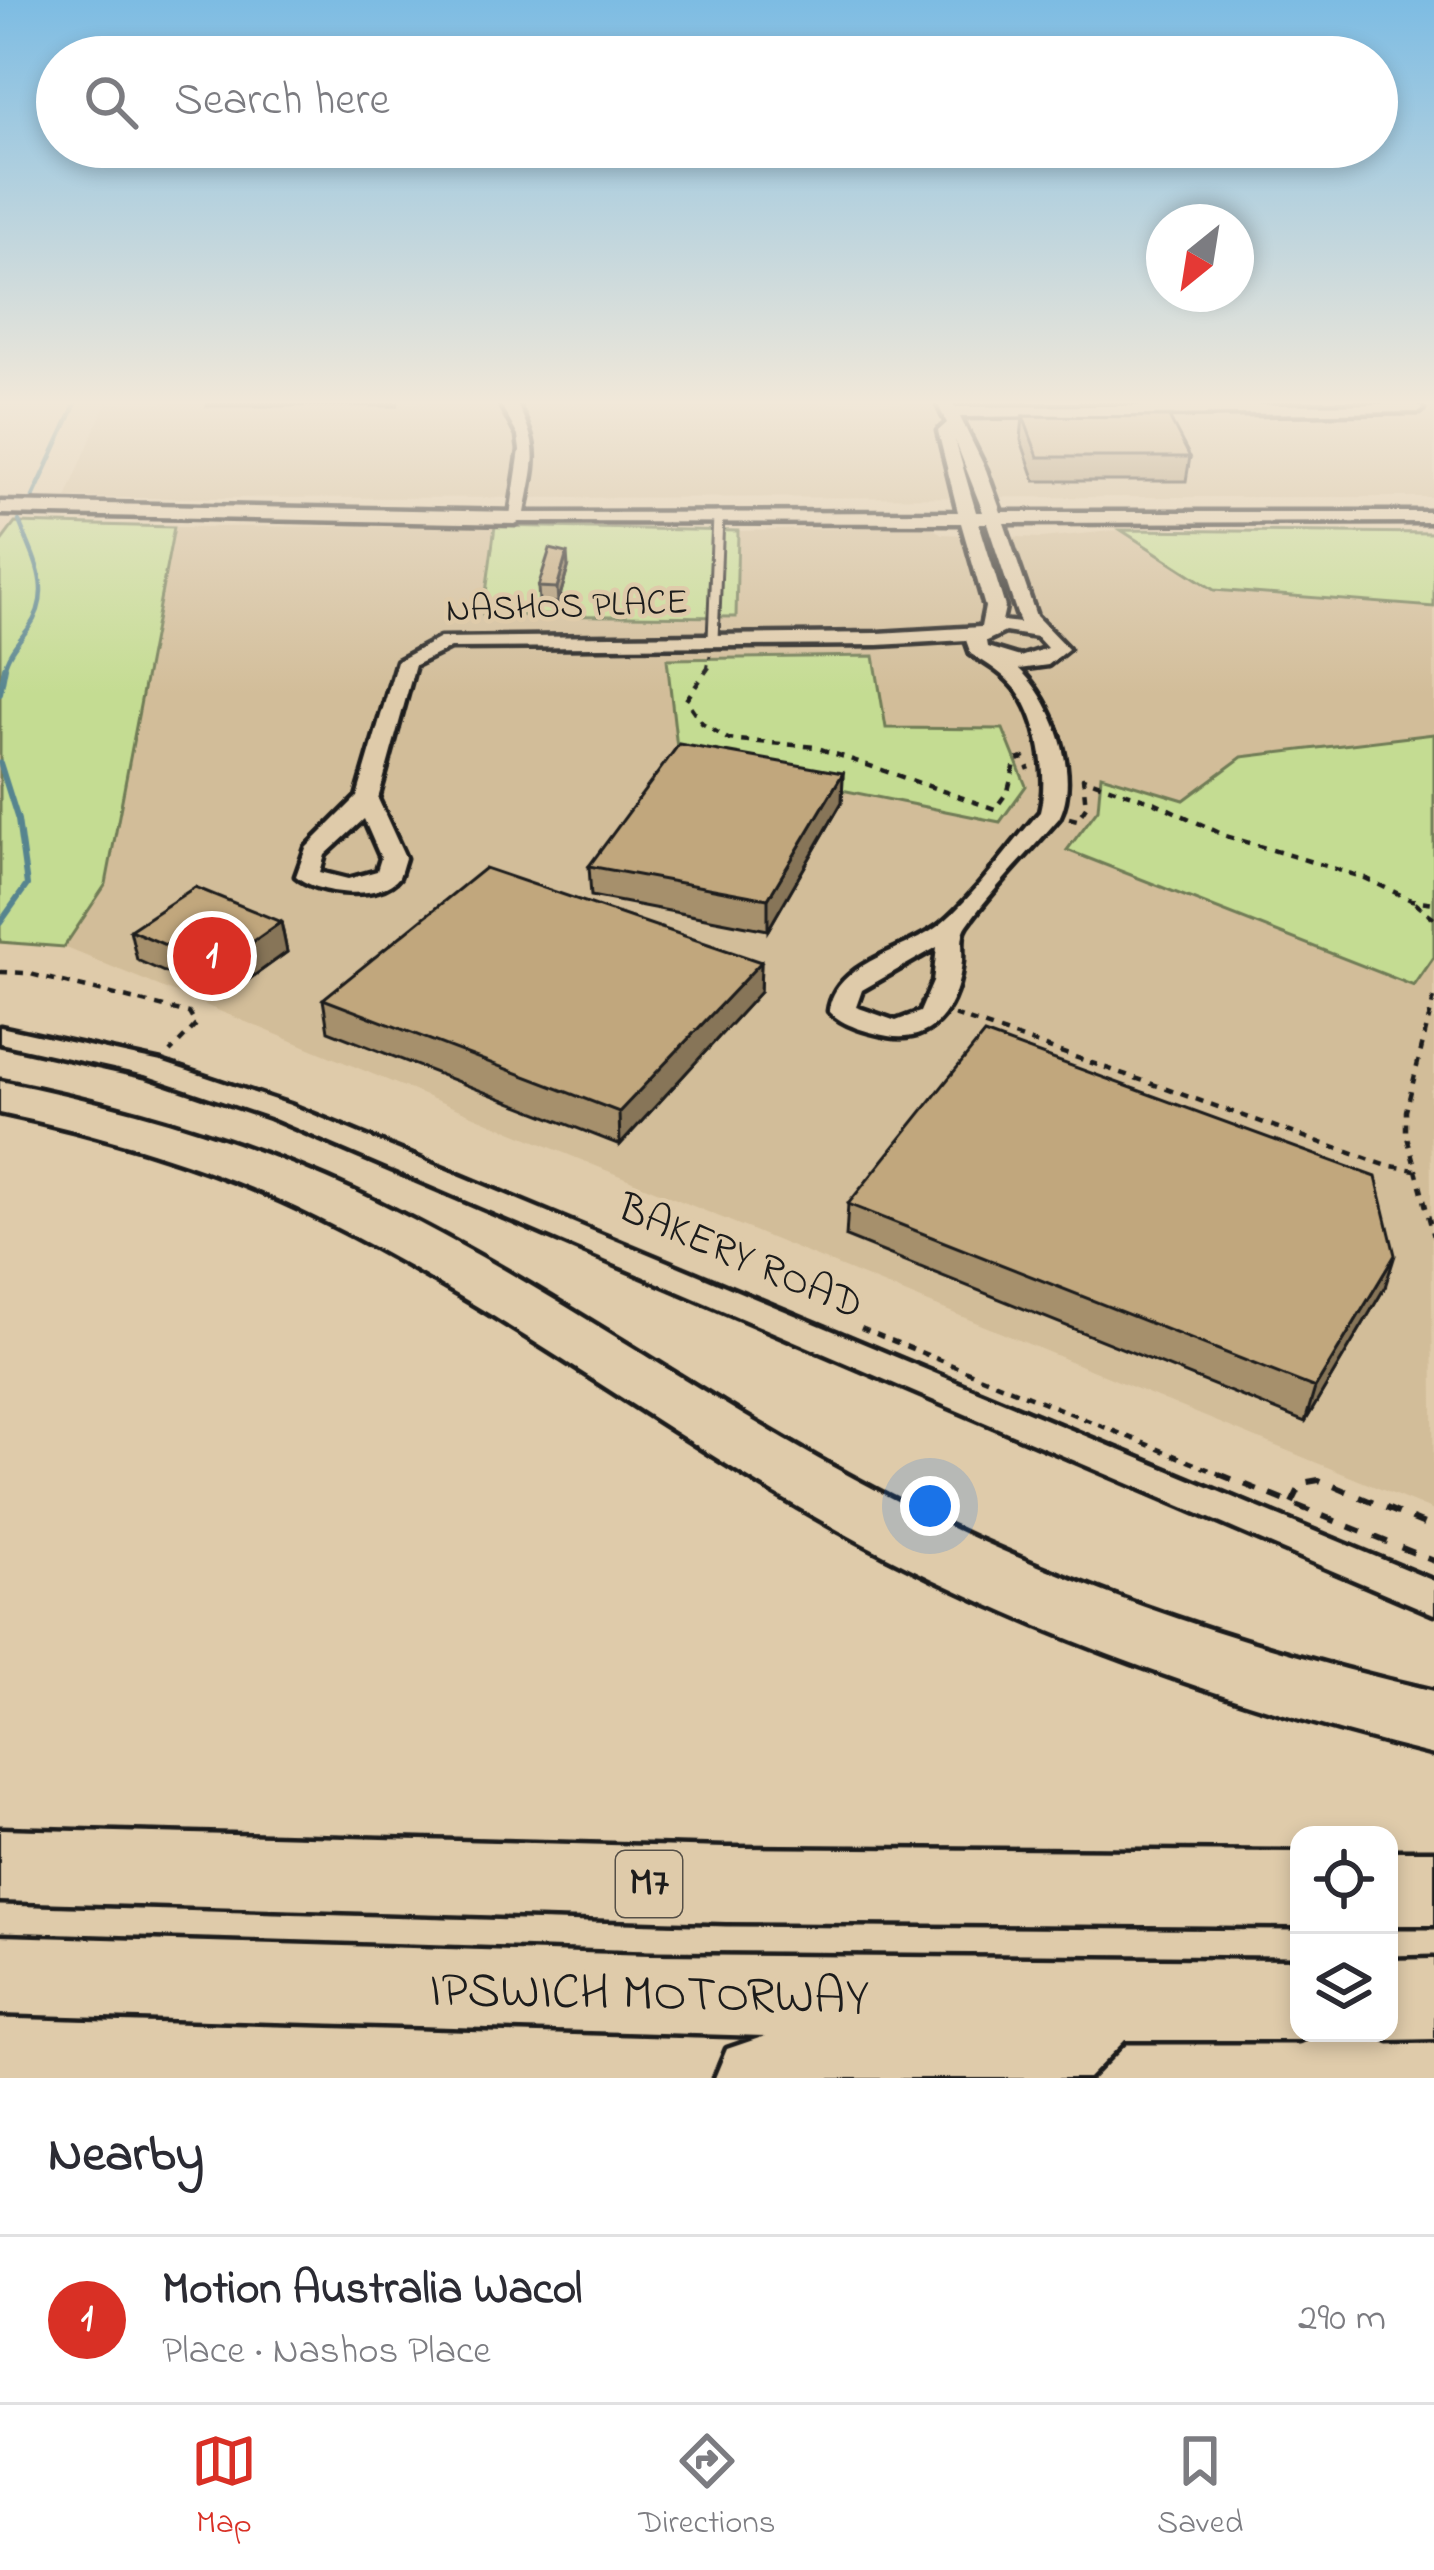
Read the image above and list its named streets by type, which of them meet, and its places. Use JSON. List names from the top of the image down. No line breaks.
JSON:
{"streets":{"highway":["M7","IPSWICH MOTORWAY"],"street":["NASHOS PLACE","BAKERY ROAD"]},"north":"bottom left","page":{"search":"Search here","pins":"1","heading":"Nearby","list":[{"mark":"1","name":"Motion Australia Wacol","note":"Place · Nashos Place","value":"290 m"}],"nav":["Map","Directions","Saved"]}}
